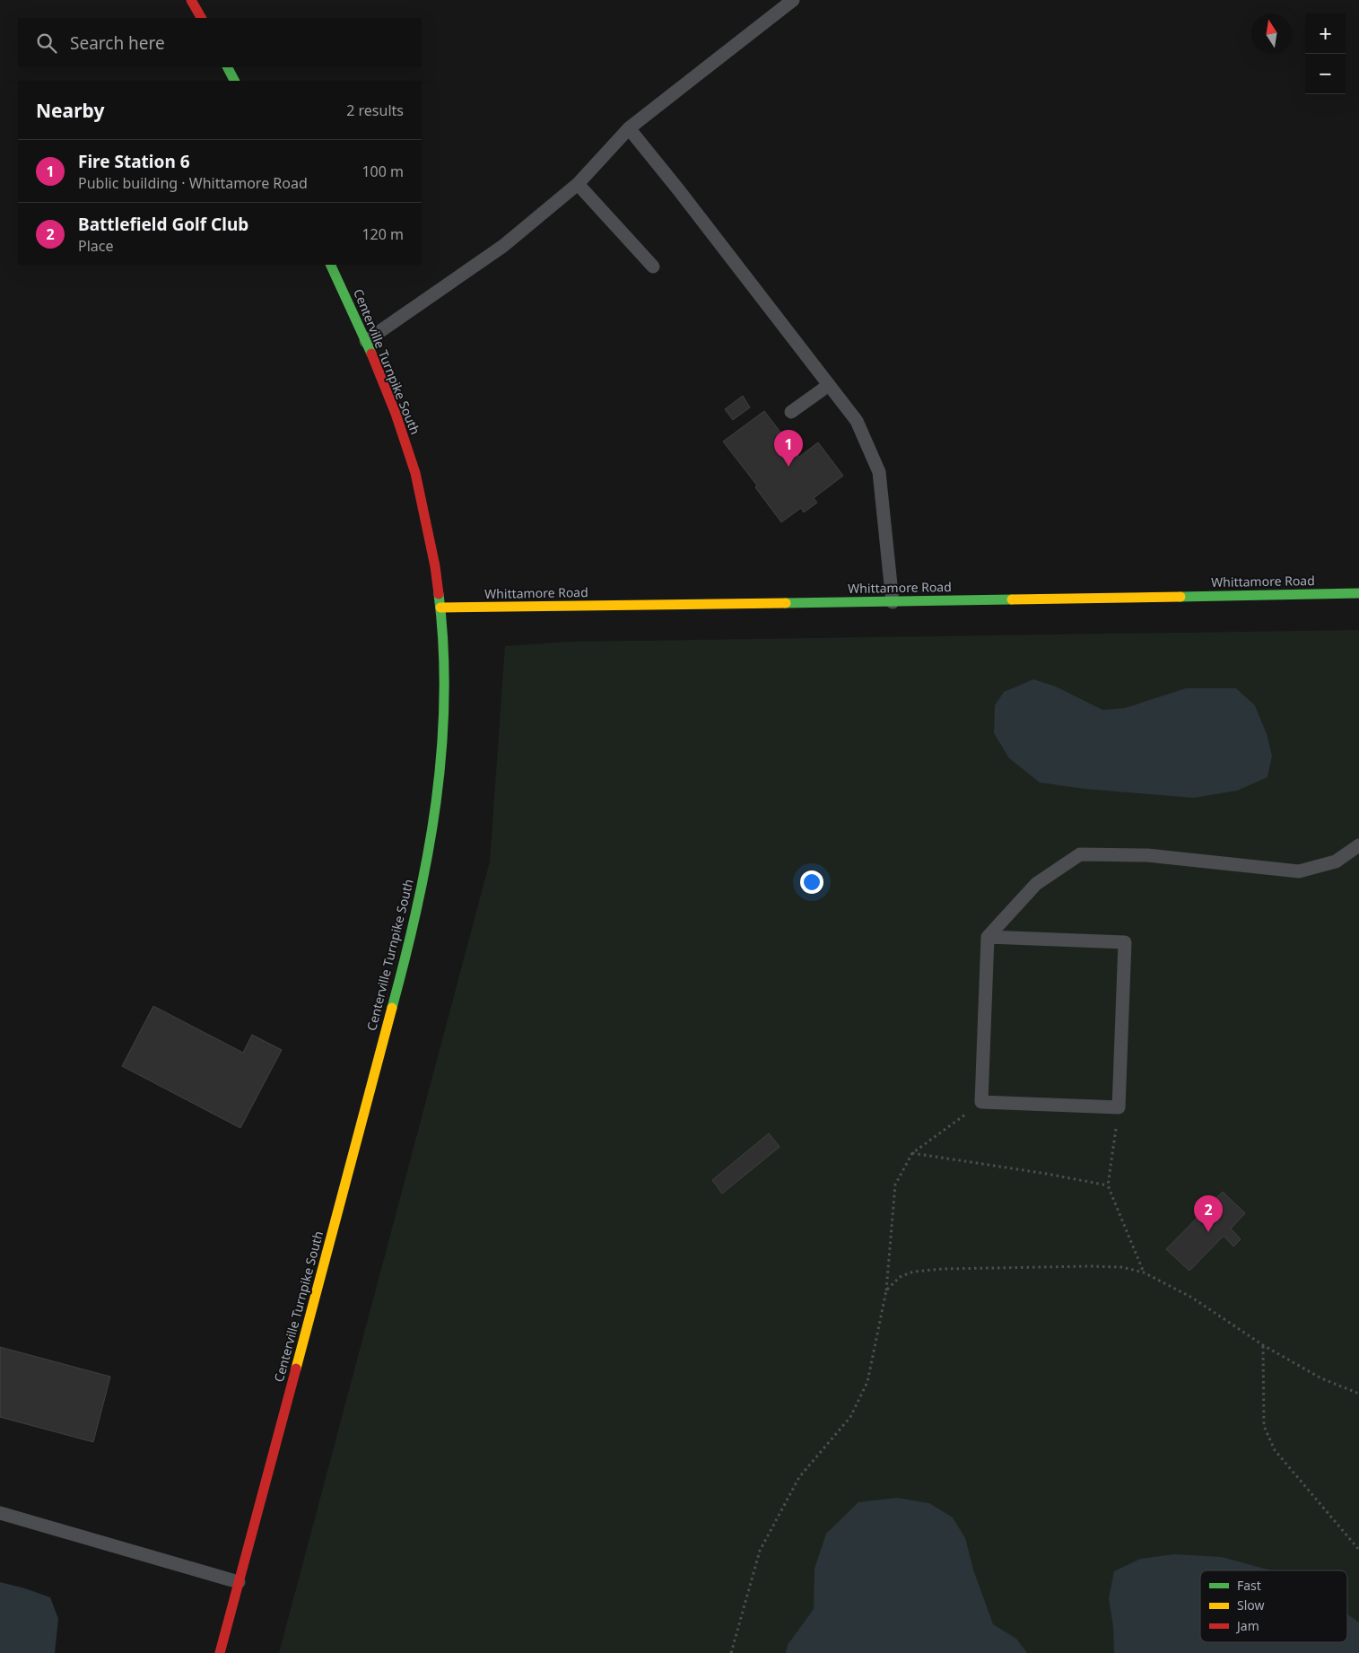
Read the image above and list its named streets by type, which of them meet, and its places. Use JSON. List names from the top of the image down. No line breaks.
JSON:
{"streets":{"main road":["Centerville Turnpike South","Whittamore Road"]},"crossings":[["Centerville Turnpike South","Whittamore Road"]],"legend":["Fast","Slow","Jam"],"north":"top","page":{"map_buttons":["+","−"],"search":"Search here","heading":["Nearby","2 results"],"list":[{"mark":"1","name":"Fire Station 6","note":"Public building · Whittamore Road","value":"100 m"},{"mark":"2","name":"Battlefield Golf Club","note":"Place","value":"120 m"}],"pins":["1","2"]}}
